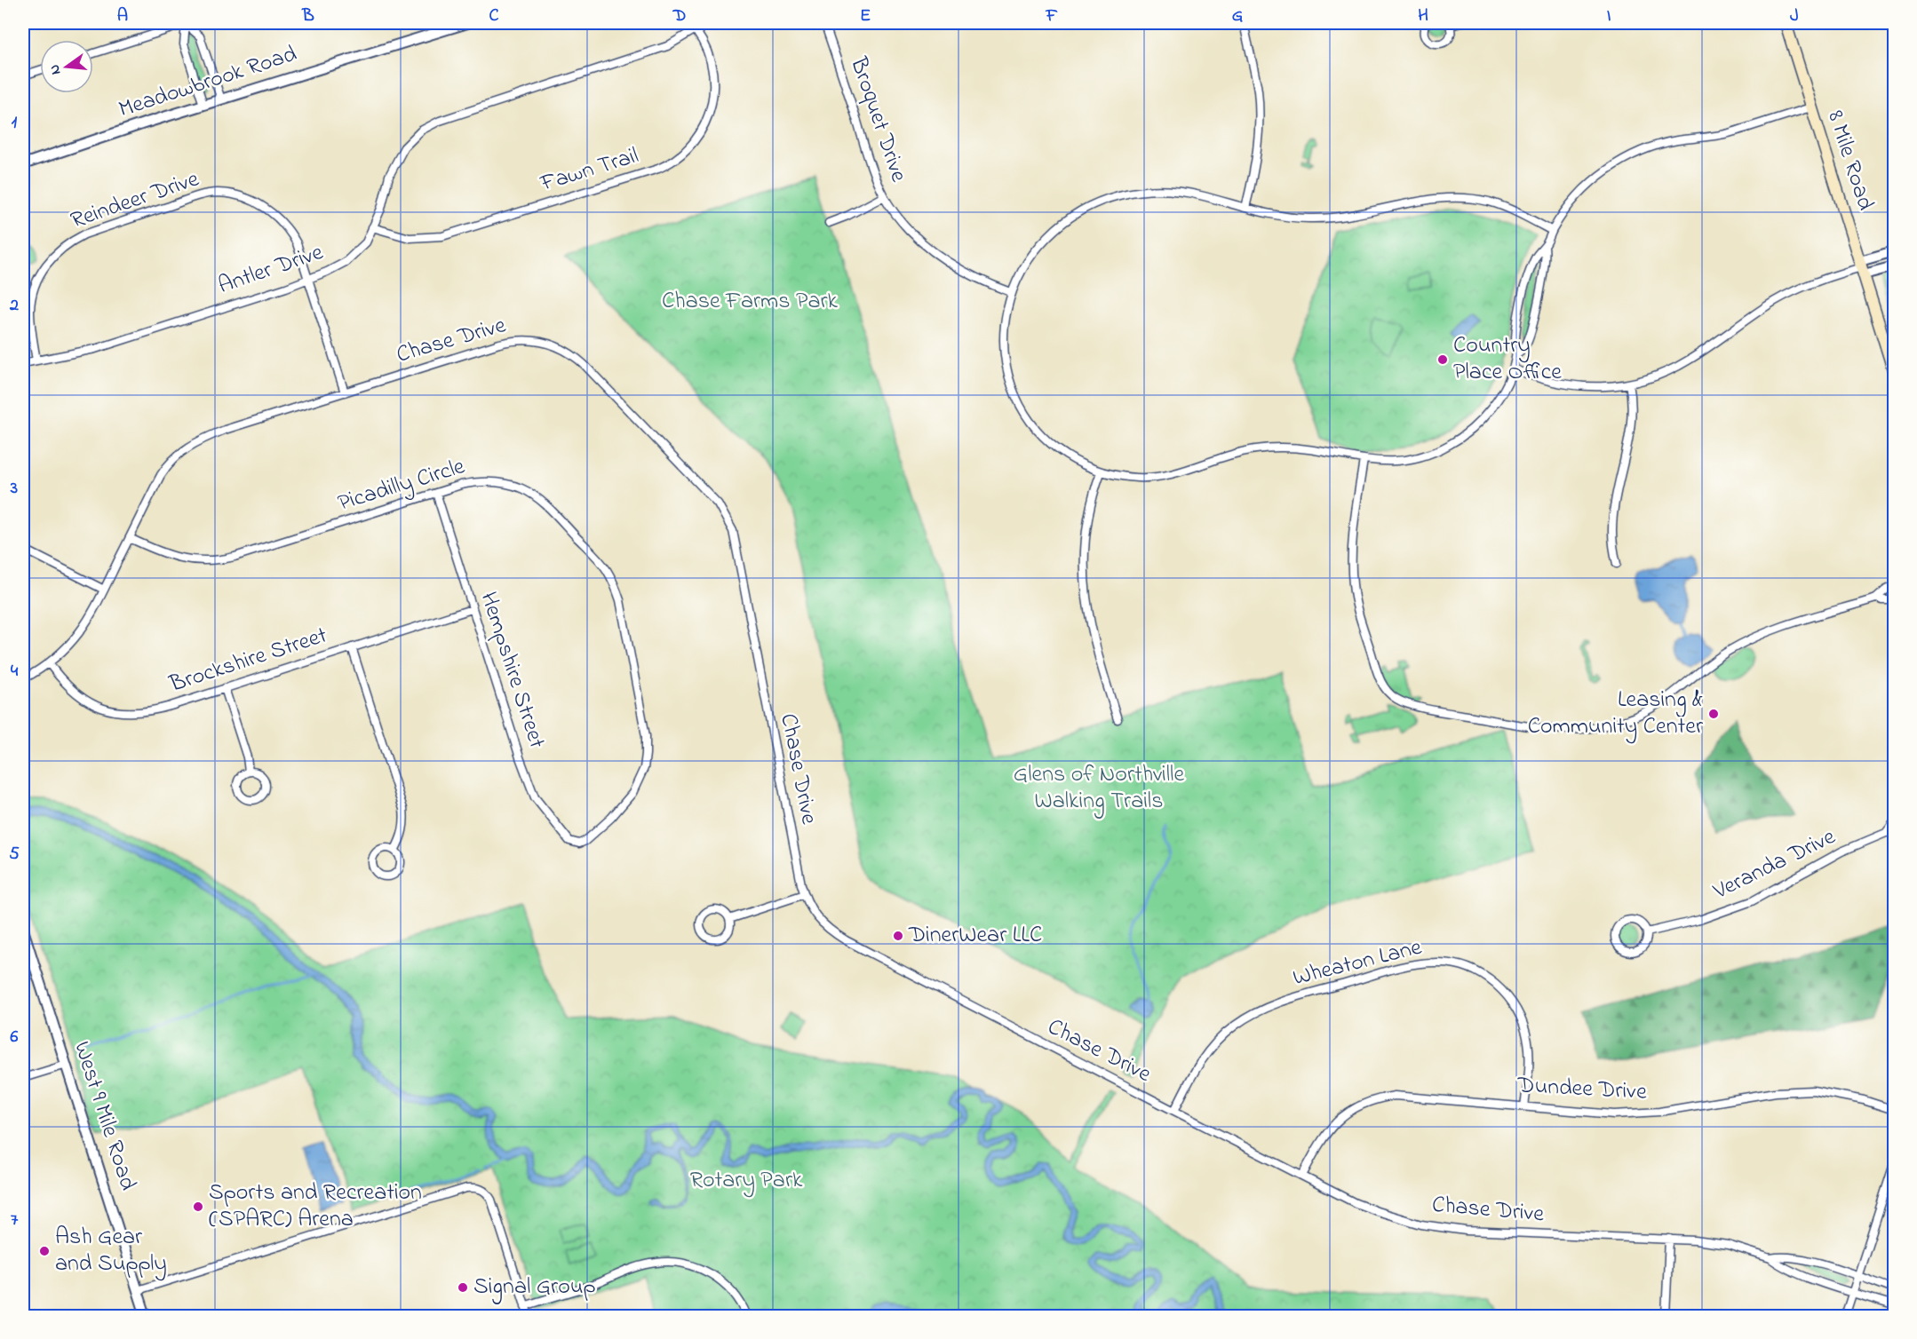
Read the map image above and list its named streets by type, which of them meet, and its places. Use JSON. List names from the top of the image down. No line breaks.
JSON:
{"streets":{"main road":["8 Mile Road"],"street":["Meadowbrook Road","Broquet Drive","Fawn Trail","Reindeer Drive","Antler Drive","Chase Drive","Picadilly Circle","Brockshire Street","Hempshire Street","Veranda Drive","Wheaton Lane","Dundee Drive","West 9 Mile Road"]},"crossings":[["Fawn Trail","Antler Drive"],["Reindeer Drive","Antler Drive"],["Reindeer Drive","Chase Drive"],["Chase Drive","Picadilly Circle"],["Chase Drive","Brockshire Street"],["Chase Drive","Wheaton Lane"],["Chase Drive","Dundee Drive"],["Picadilly Circle","Hempshire Street"],["Brockshire Street","Hempshire Street"],["Wheaton Lane","Dundee Drive"]],"parks":["Chase Farms Park","Glens of Northville Walking Trails","Rotary Park"],"places":["Country Place Office","Leasing & Community Center","DinerWear LLC","Sports and Recreation (SPARC) Arena","Ash Gear and Supply","Signal Group"],"north":"left","grid":{"columns":["A","B","C","D","E","F","G","H","I","J"],"rows":["1","2","3","4","5","6","7"]}}
